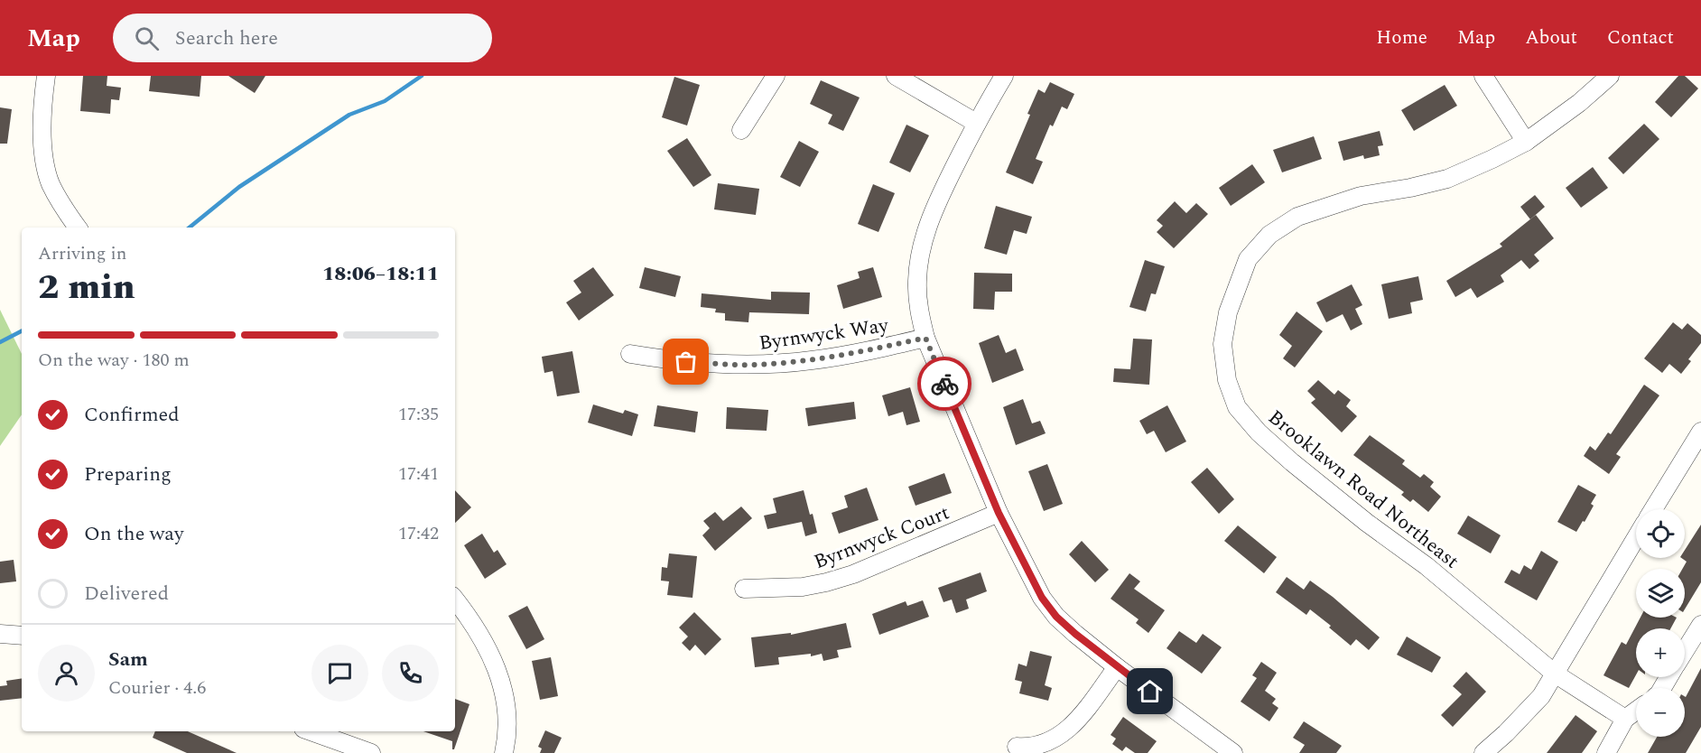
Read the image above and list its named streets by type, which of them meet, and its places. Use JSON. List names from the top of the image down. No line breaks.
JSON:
{"streets":{"street":["Byrnwyck Way","Brooklawn Road Northeast","Byrnwyck Court"]},"page":{"header":"Map","search":"Search here","nav":["Home","Map","About","Contact"],"heading":["2 min","Arriving in","18:06–18:11"],"panel":["Sam","Courier · 4.6"],"bar":"On the way · 180 m","list":[["Confirmed","17:35"],["Preparing","17:41"],["On the way","17:42"],"Delivered"],"map_buttons":["+","−"]}}
